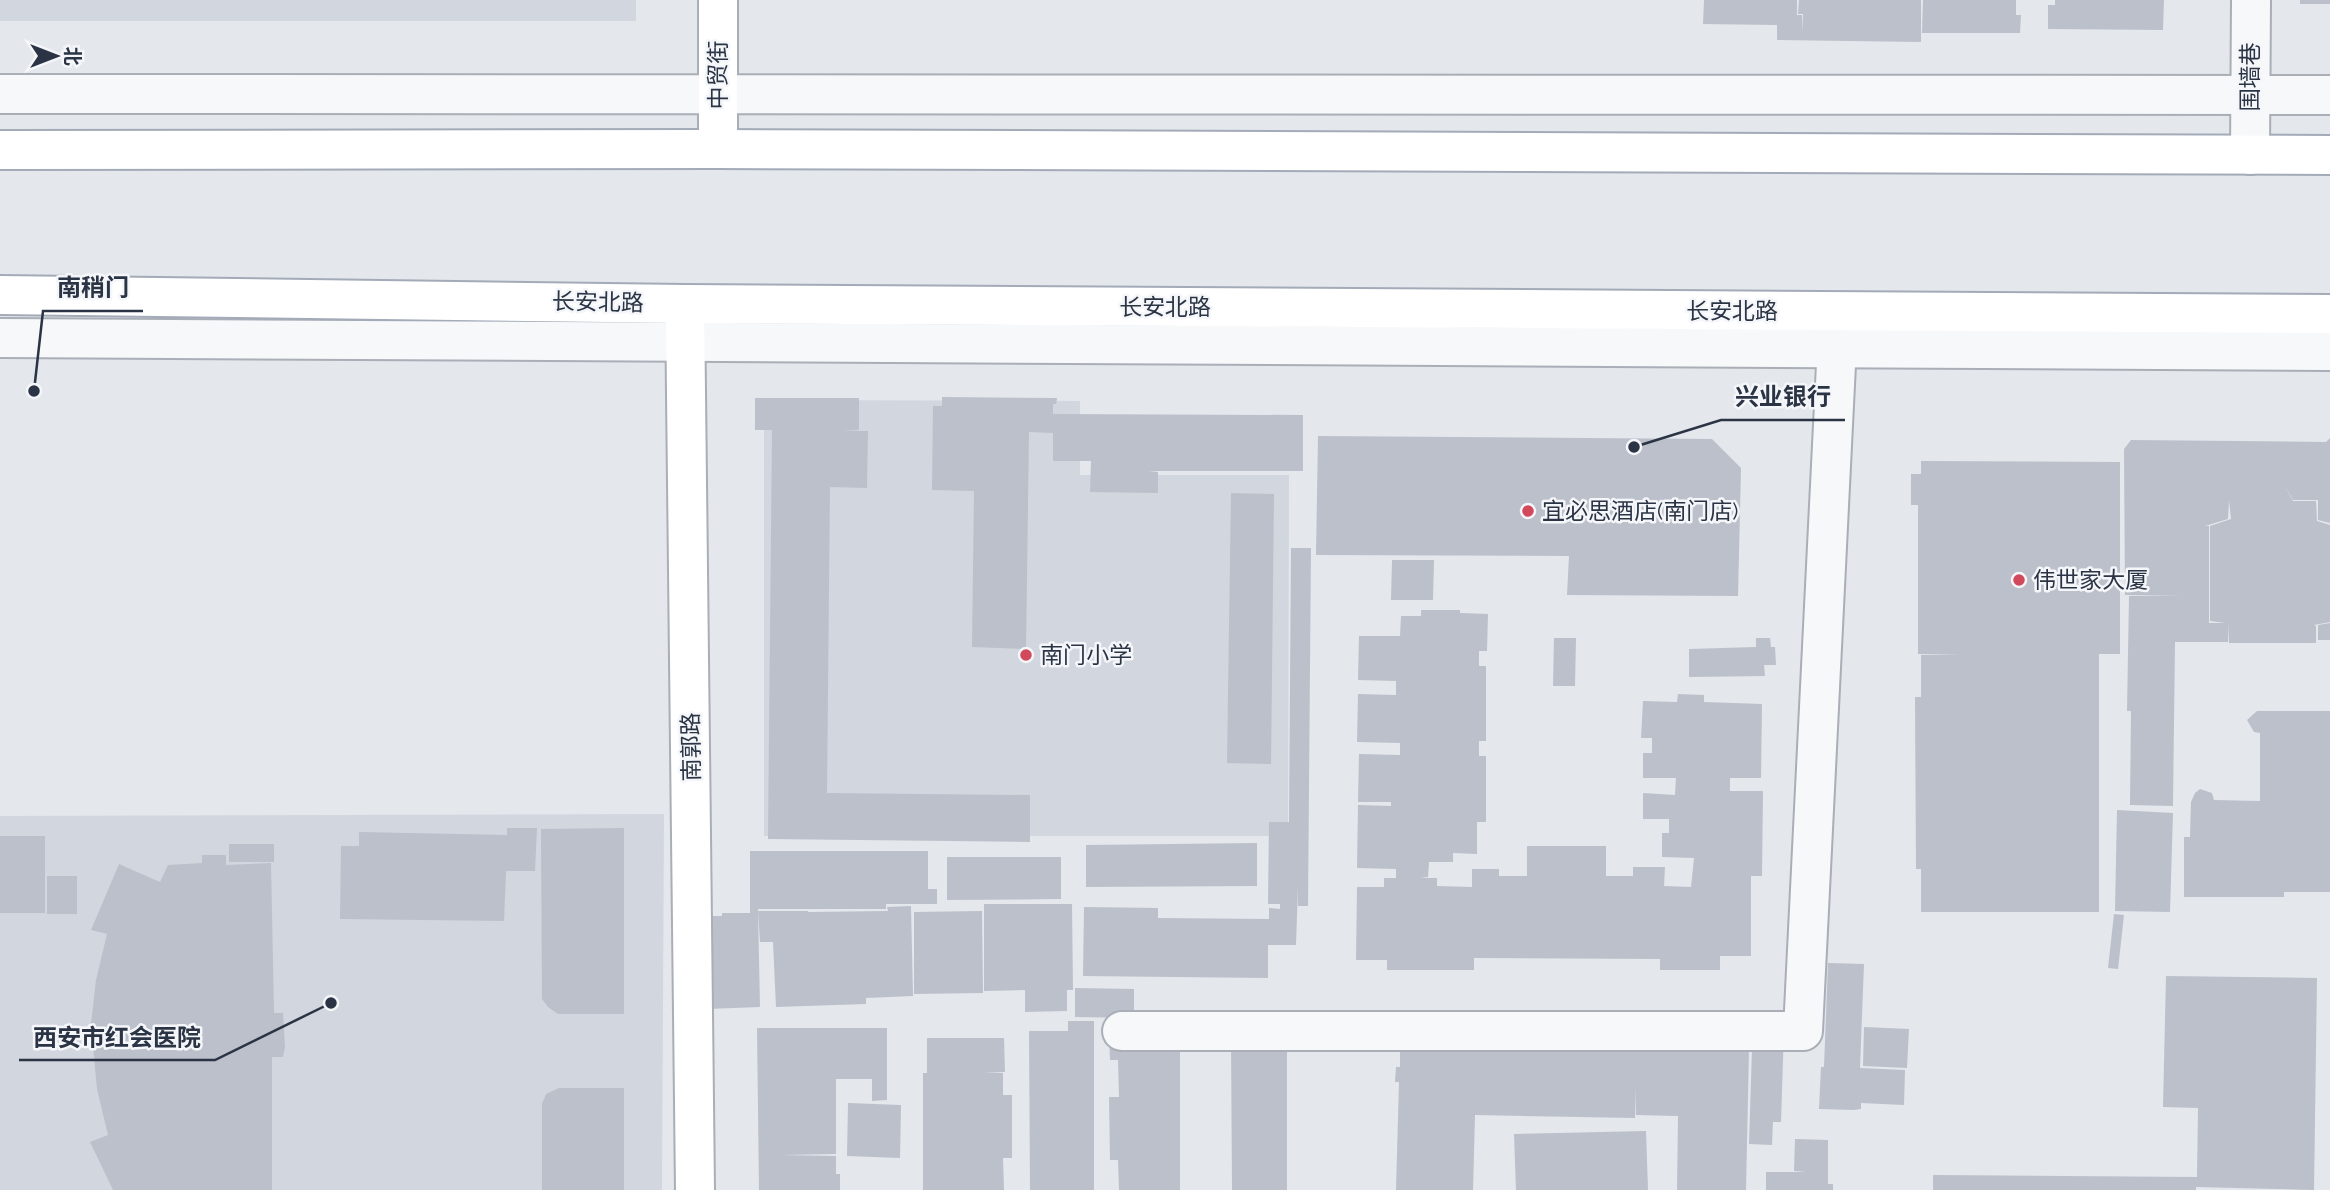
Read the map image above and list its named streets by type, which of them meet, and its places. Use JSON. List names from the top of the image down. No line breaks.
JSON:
{"streets":{"main road":["中贸街","长安北路","南郭路"],"street":["围墙巷"]},"crossings":[["长安北路","南郭路"]],"places":["南稍门","兴业银行","宜必思酒店(南门店)","伟世家大厦","南门小学","西安市红会医院"],"north":"right"}
